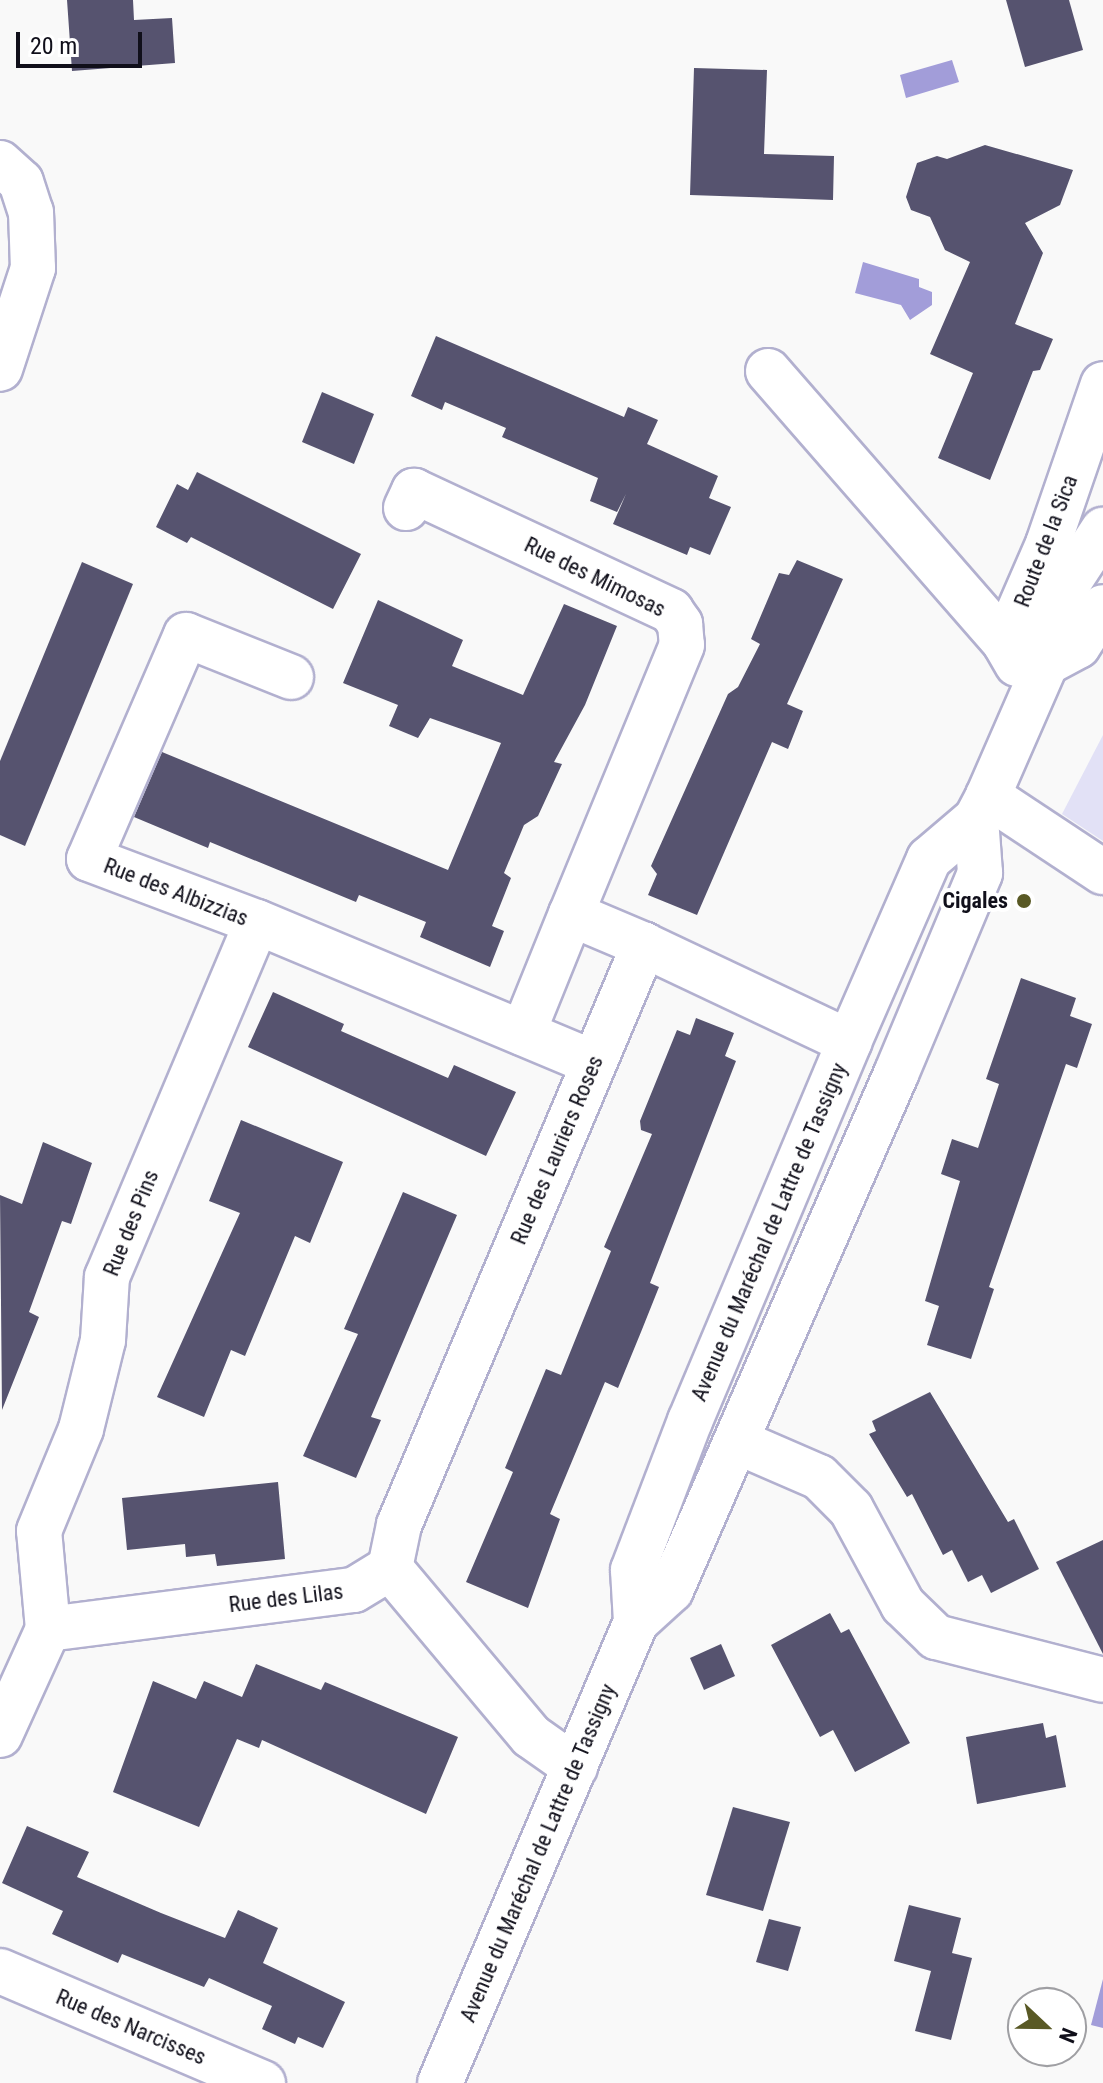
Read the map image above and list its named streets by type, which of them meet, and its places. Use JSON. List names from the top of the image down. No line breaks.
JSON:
{"streets":{"street":["Route de la Sica","Rue des Mimosas","Rue des Albizzias","Rue des Lauriers Roses","Rue des Pins","Avenue du Maréchal de Lattre de Tassigny","Rue des Lilas","Rue des Narcisses"]},"crossings":[["Rue des Mimosas","Rue des Albizzias"],["Rue des Albizzias","Rue des Lauriers Roses"],["Rue des Albizzias","Rue des Pins"],["Rue des Lauriers Roses","Rue des Lilas"],["Rue des Pins","Rue des Lilas"]],"places":["Cigales"],"scale_bar":"20 m","north":"right"}
